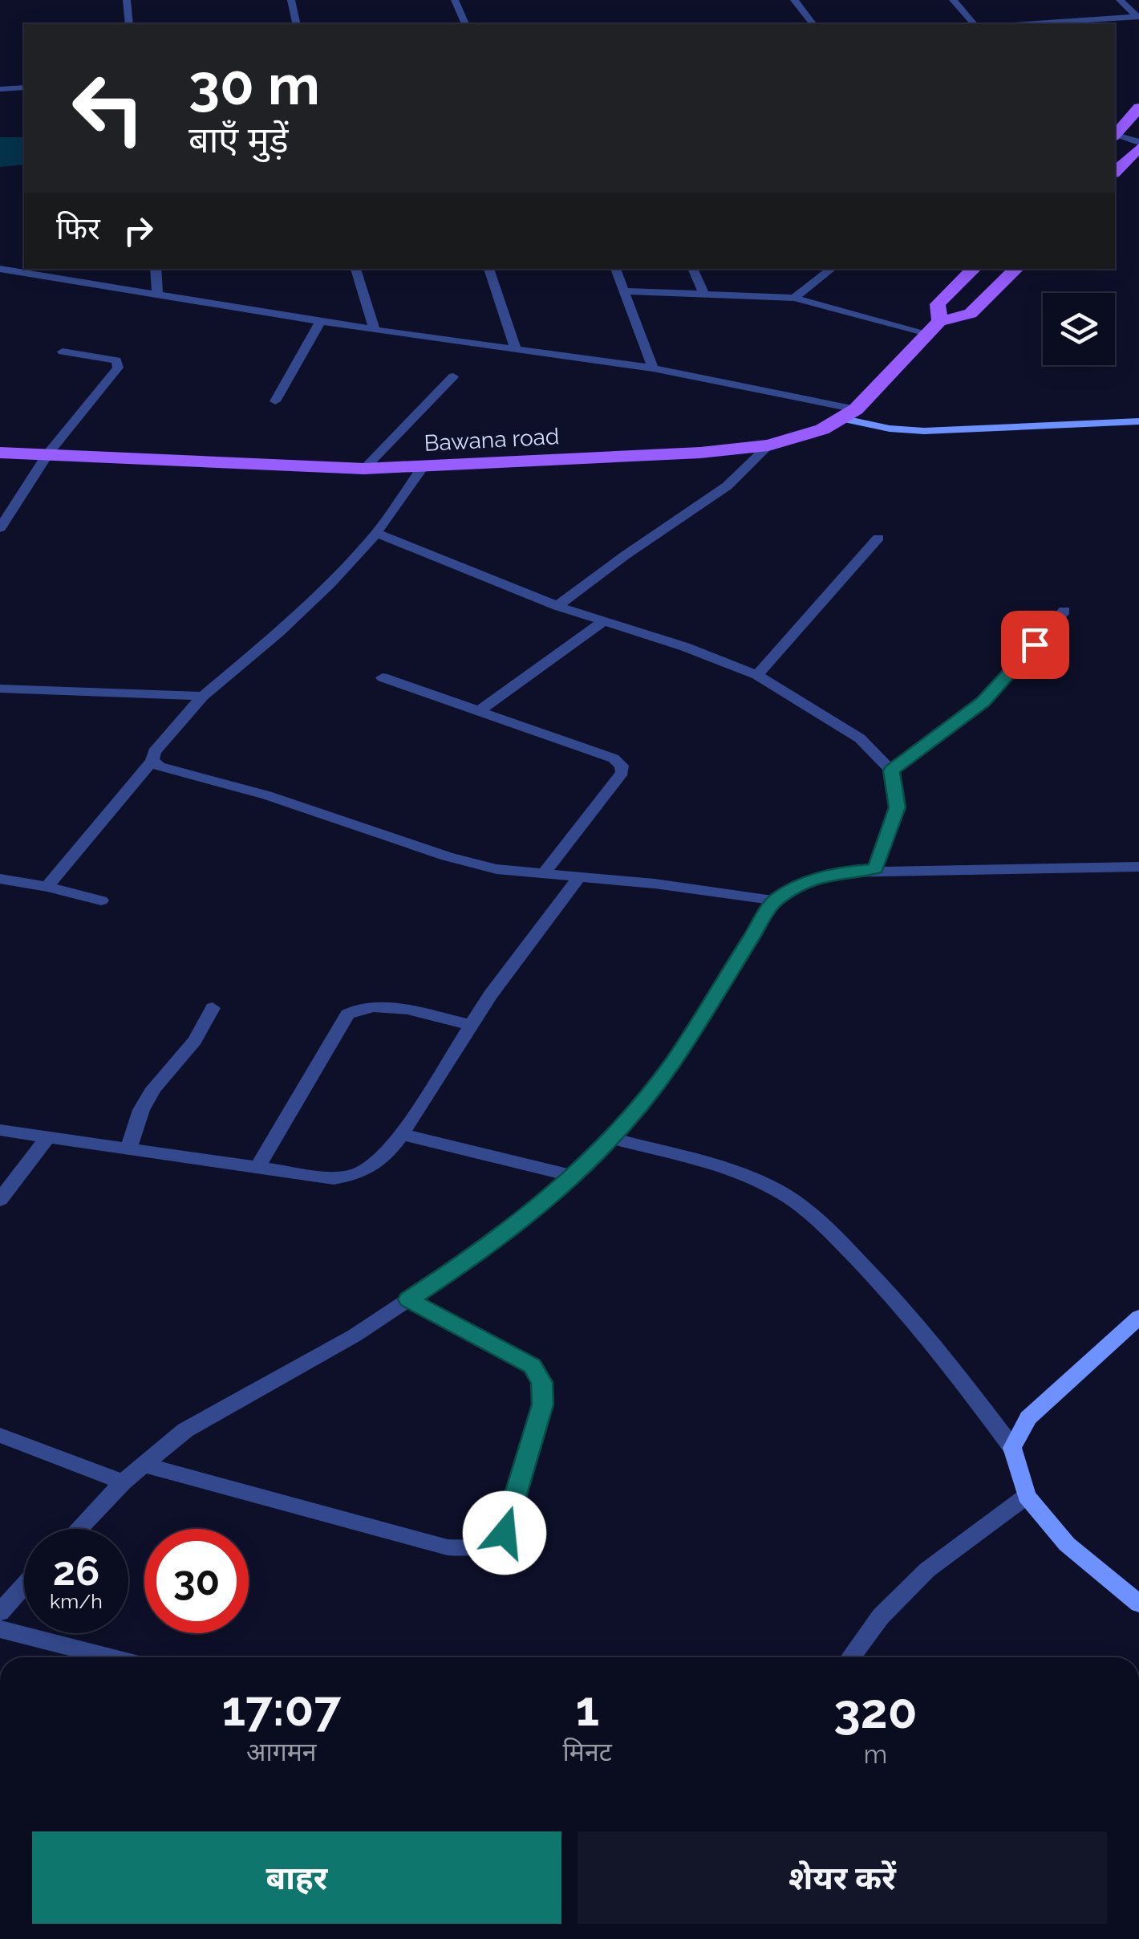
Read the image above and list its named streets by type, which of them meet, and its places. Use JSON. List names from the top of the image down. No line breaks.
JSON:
{"streets":{"main road":["Bawana road"]},"page":{"turn":["30 m","बाएँ मुड़ें"],"then":"फिर","speed":"26 km/h","limit":"30","eta":["17:07","आगमन","1","मिनट","320","m"],"buttons":["बाहर","शेयर करें"]}}
